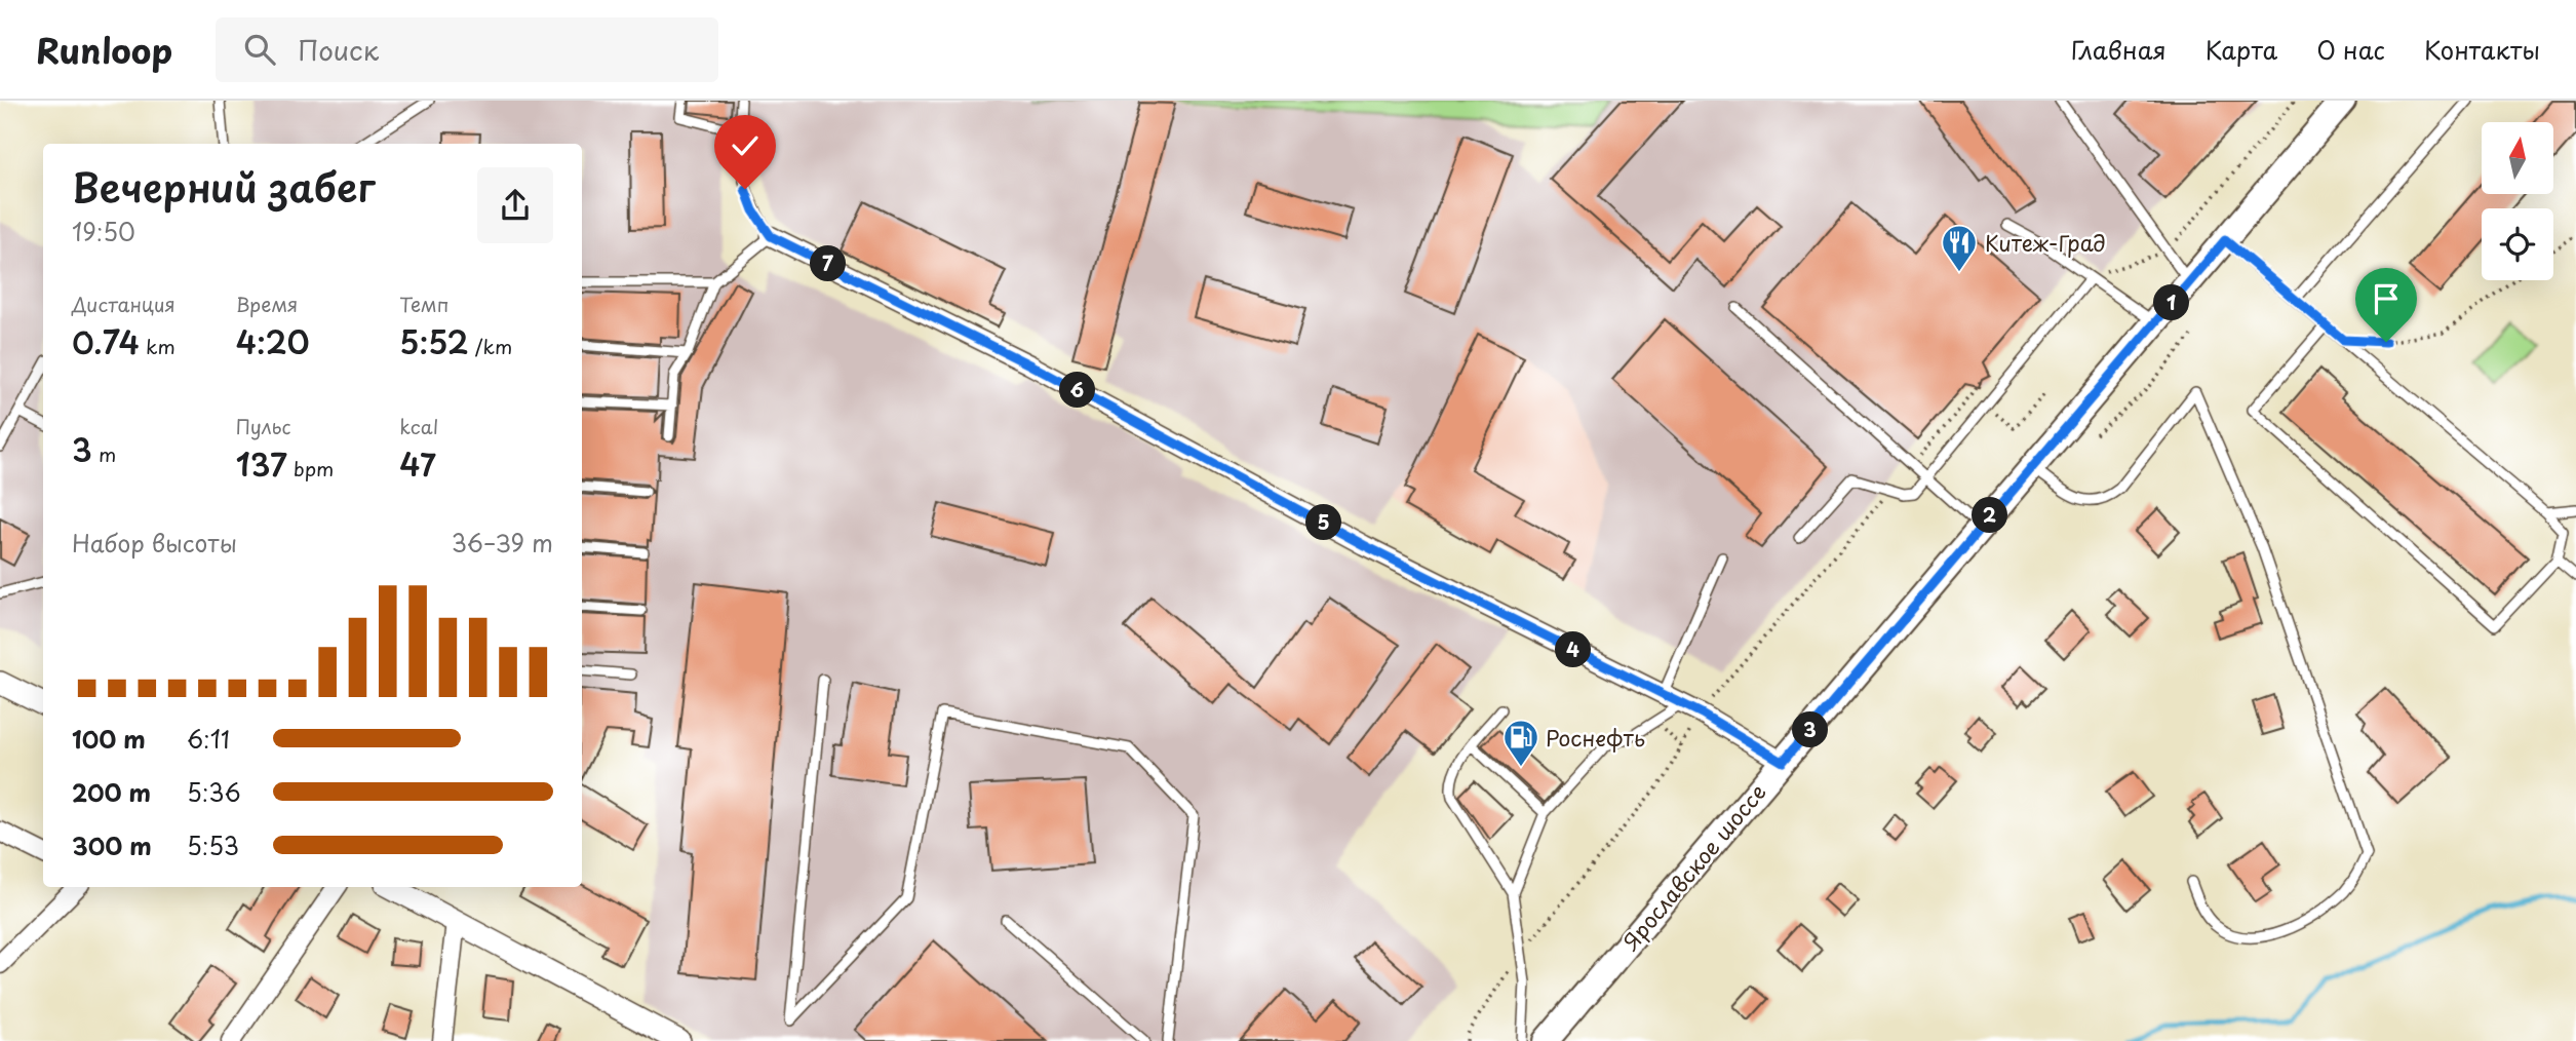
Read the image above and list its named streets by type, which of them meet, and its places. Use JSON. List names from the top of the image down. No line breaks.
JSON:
{"streets":{"main road":["Ярославское шоссе"]},"places":{"restaurant":["Китеж-Град"],"fuel station":["Роснефть"]},"north":"top","page":{"header":"Runloop","search":"Поиск","nav":["Главная","Карта","О нас","Контакты"],"heading":["Вечерний забег","19:50"],"pins":["7","1","6","2","5","4","3"],"stats":[["Дистанция","0.74 km"],["Время","4:20"],["Темп","5:52 /km"],["3 m"],["Пульс","137 bpm"],["kcal","47"]],"chart":["Набор высоты","36–39 m"],"list":[{"name":"100 m","note":"6:11"},{"name":"200 m","note":"5:36"},{"name":"300 m","note":"5:53"}]}}
